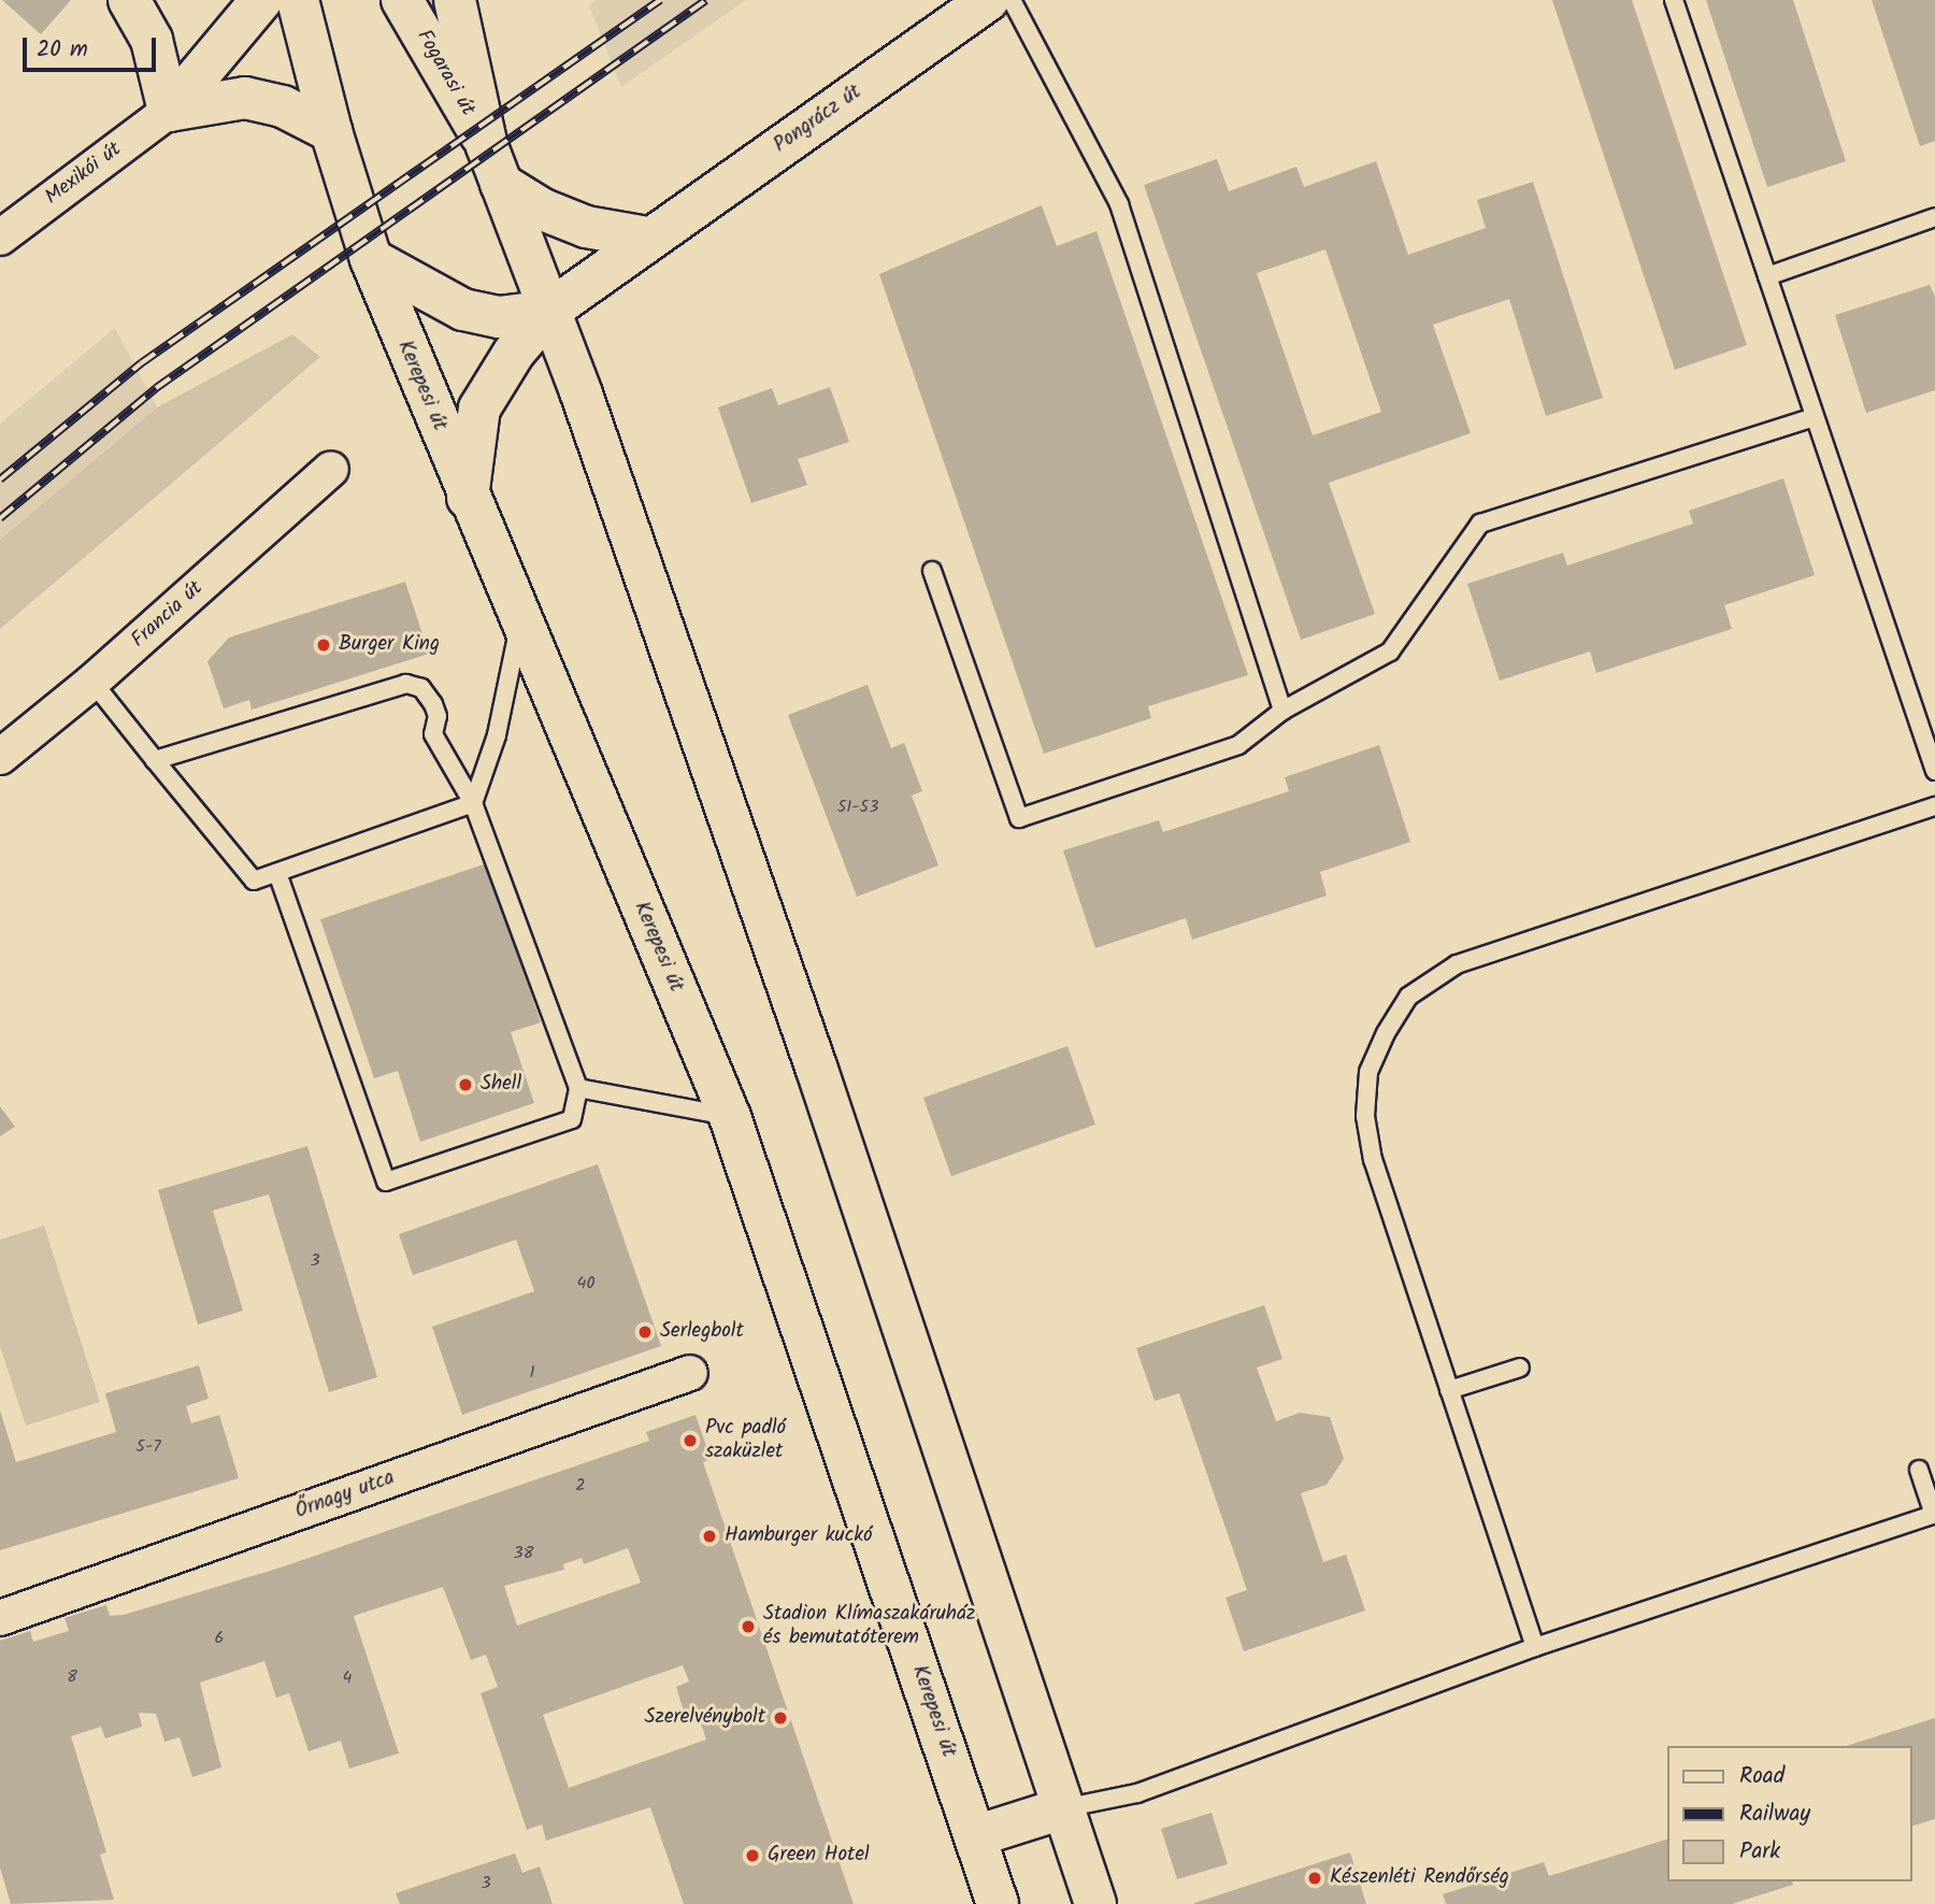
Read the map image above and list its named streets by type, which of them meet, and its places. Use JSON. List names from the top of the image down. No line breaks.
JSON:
{"streets":{"main road":["Fogarasi út","Pongrácz út","Kerepesi út"],"street":["Mexikói út","Francia út","Őrnagy utca"]},"crossings":[["Pongrácz út","Kerepesi út"]],"places":["Burger King","Shell","Serlegbolt","Pvc padló szaküzlet","Hamburger kuckó","Stadion Klímaszakáruház és bemutatóterem","Szerelvénybolt","Green Hotel","Készenléti Rendőrség"],"house_numbers":["51-53","3","40","1","5-7","2","38","6","8","4","3"],"legend":["Road","Railway","Park"],"scale_bar":"20 m"}
